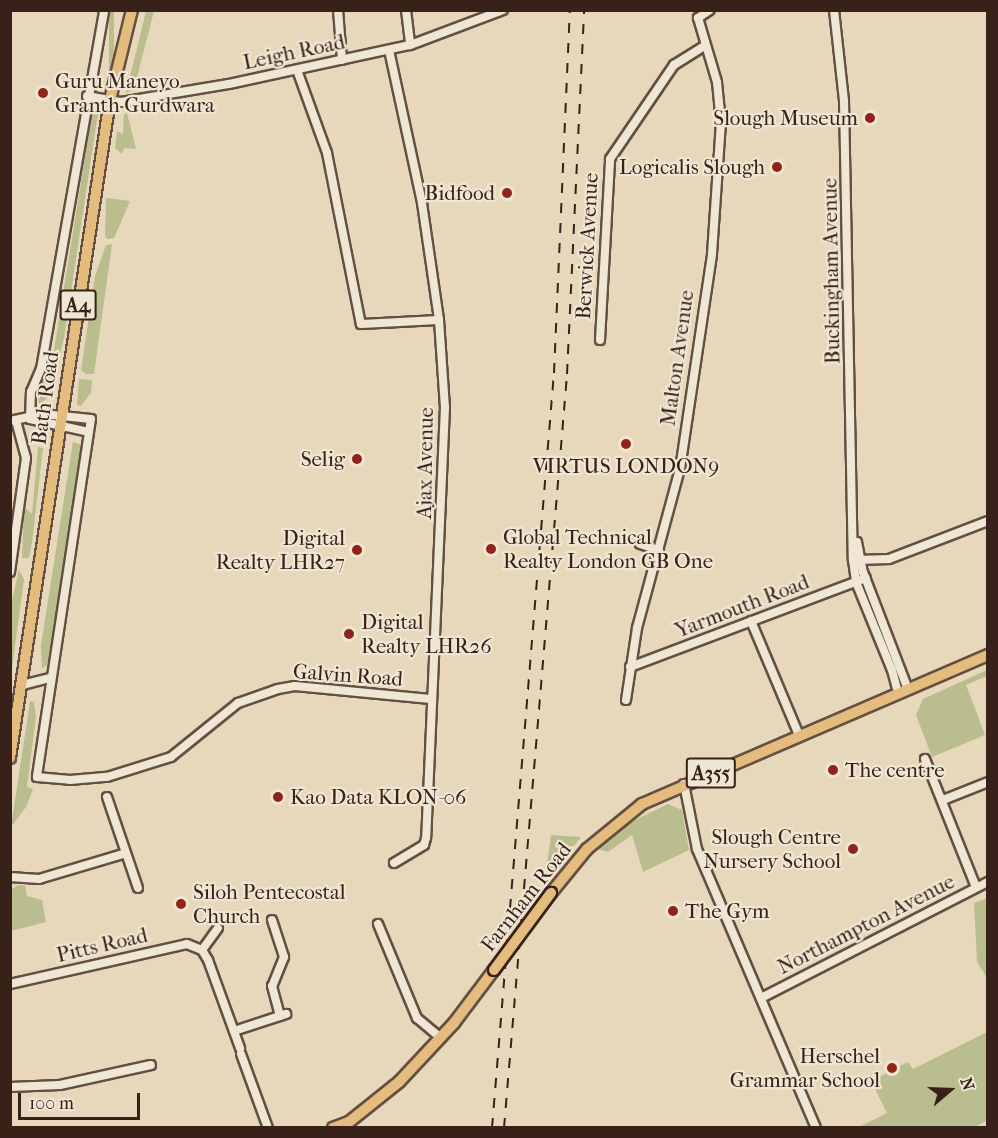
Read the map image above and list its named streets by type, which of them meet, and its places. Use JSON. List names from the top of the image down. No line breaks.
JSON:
{"streets":{"main road":["A4","Bath Road","A355","Farnham Road"],"street":["Leigh Road","Berwick Avenue","Buckingham Avenue","Malton Avenue","Ajax Avenue","Yarmouth Road","Galvin Road","Northampton Avenue","Pitts Road"]},"crossings":[["Leigh Road","Bath Road"],["Leigh Road","Ajax Avenue"],["Berwick Avenue","Malton Avenue"],["Buckingham Avenue","Yarmouth Road"],["Buckingham Avenue","Farnham Road"],["Malton Avenue","Yarmouth Road"],["Ajax Avenue","Galvin Road"]],"places":["Guru Maneyo Granth Gurdwara","Slough Museum","Logicalis Slough","Bidfood","VIRTUS LONDON9","Selig","Global Technical Realty London GB One","Digital Realty LHR27","Digital Realty LHR26","The centre","Kao Data KLON-06","Slough Centre Nursery School","Siloh Pentecostal Church","The Gym","Herschel Grammar School"],"scale_bar":"100 m","north":"right"}
